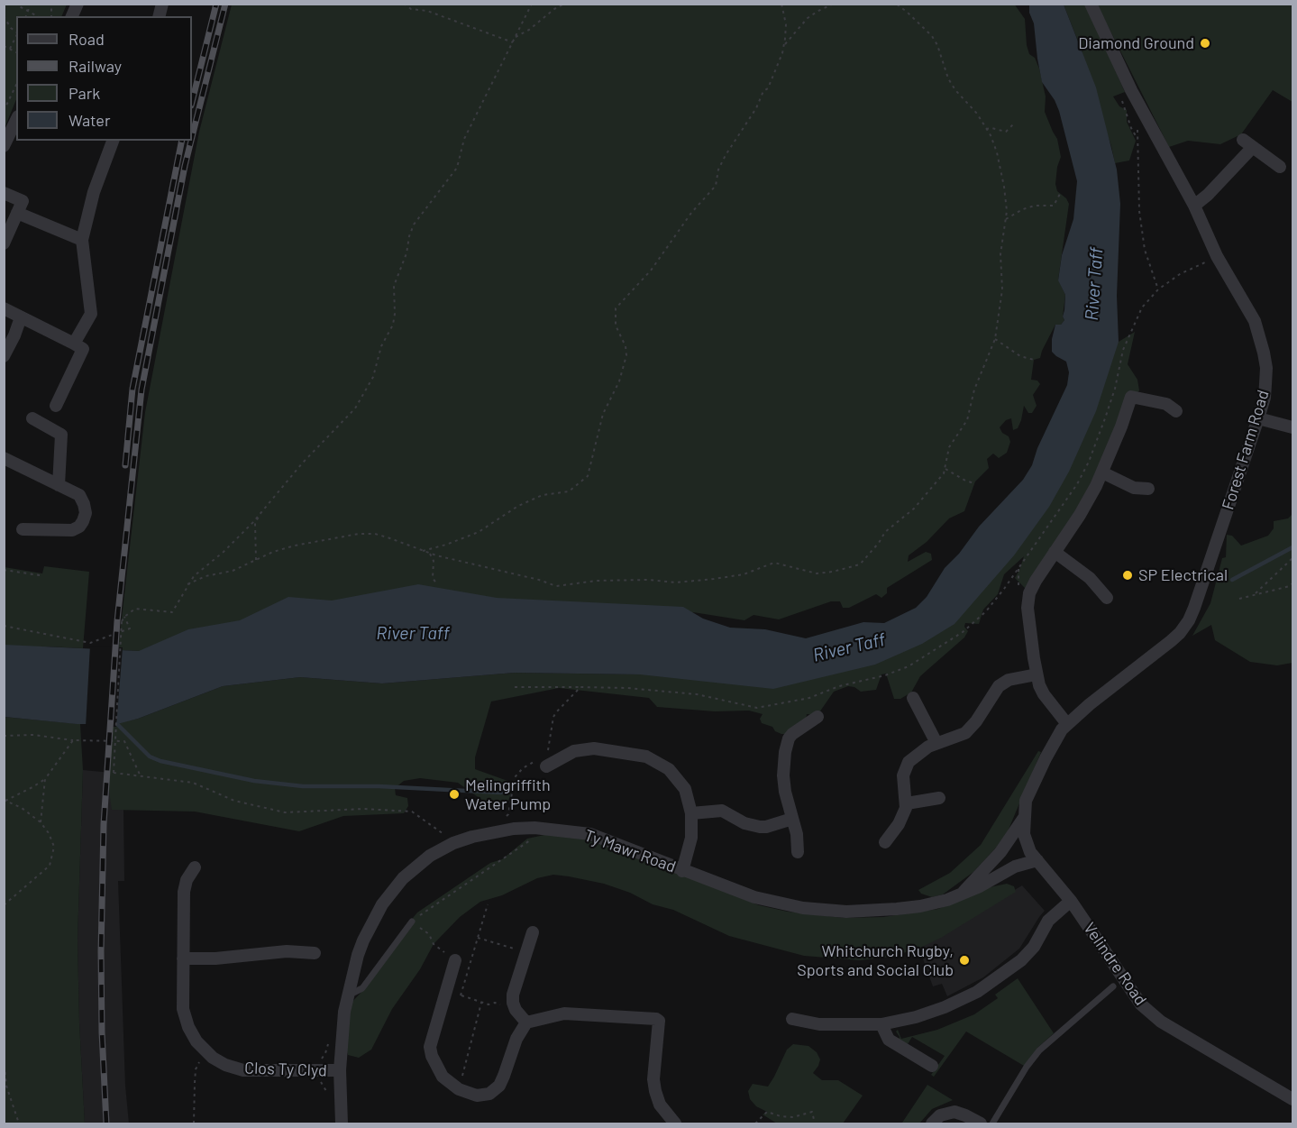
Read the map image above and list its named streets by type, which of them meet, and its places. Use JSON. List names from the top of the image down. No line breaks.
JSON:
{"streets":{"street":["Forest Farm Road","Ty Mawr Road","Velindre Road","Clos Ty Clyd"]},"crossings":[["Forest Farm Road","Ty Mawr Road"],["Forest Farm Road","Velindre Road"],["Ty Mawr Road","Velindre Road"],["Ty Mawr Road","Clos Ty Clyd"]],"water":["River Taff"],"places":["Diamond Ground","SP Electrical","Melingriffith Water Pump","Whitchurch Rugby, Sports and Social Club"],"legend":["Road","Railway","Park","Water"]}
